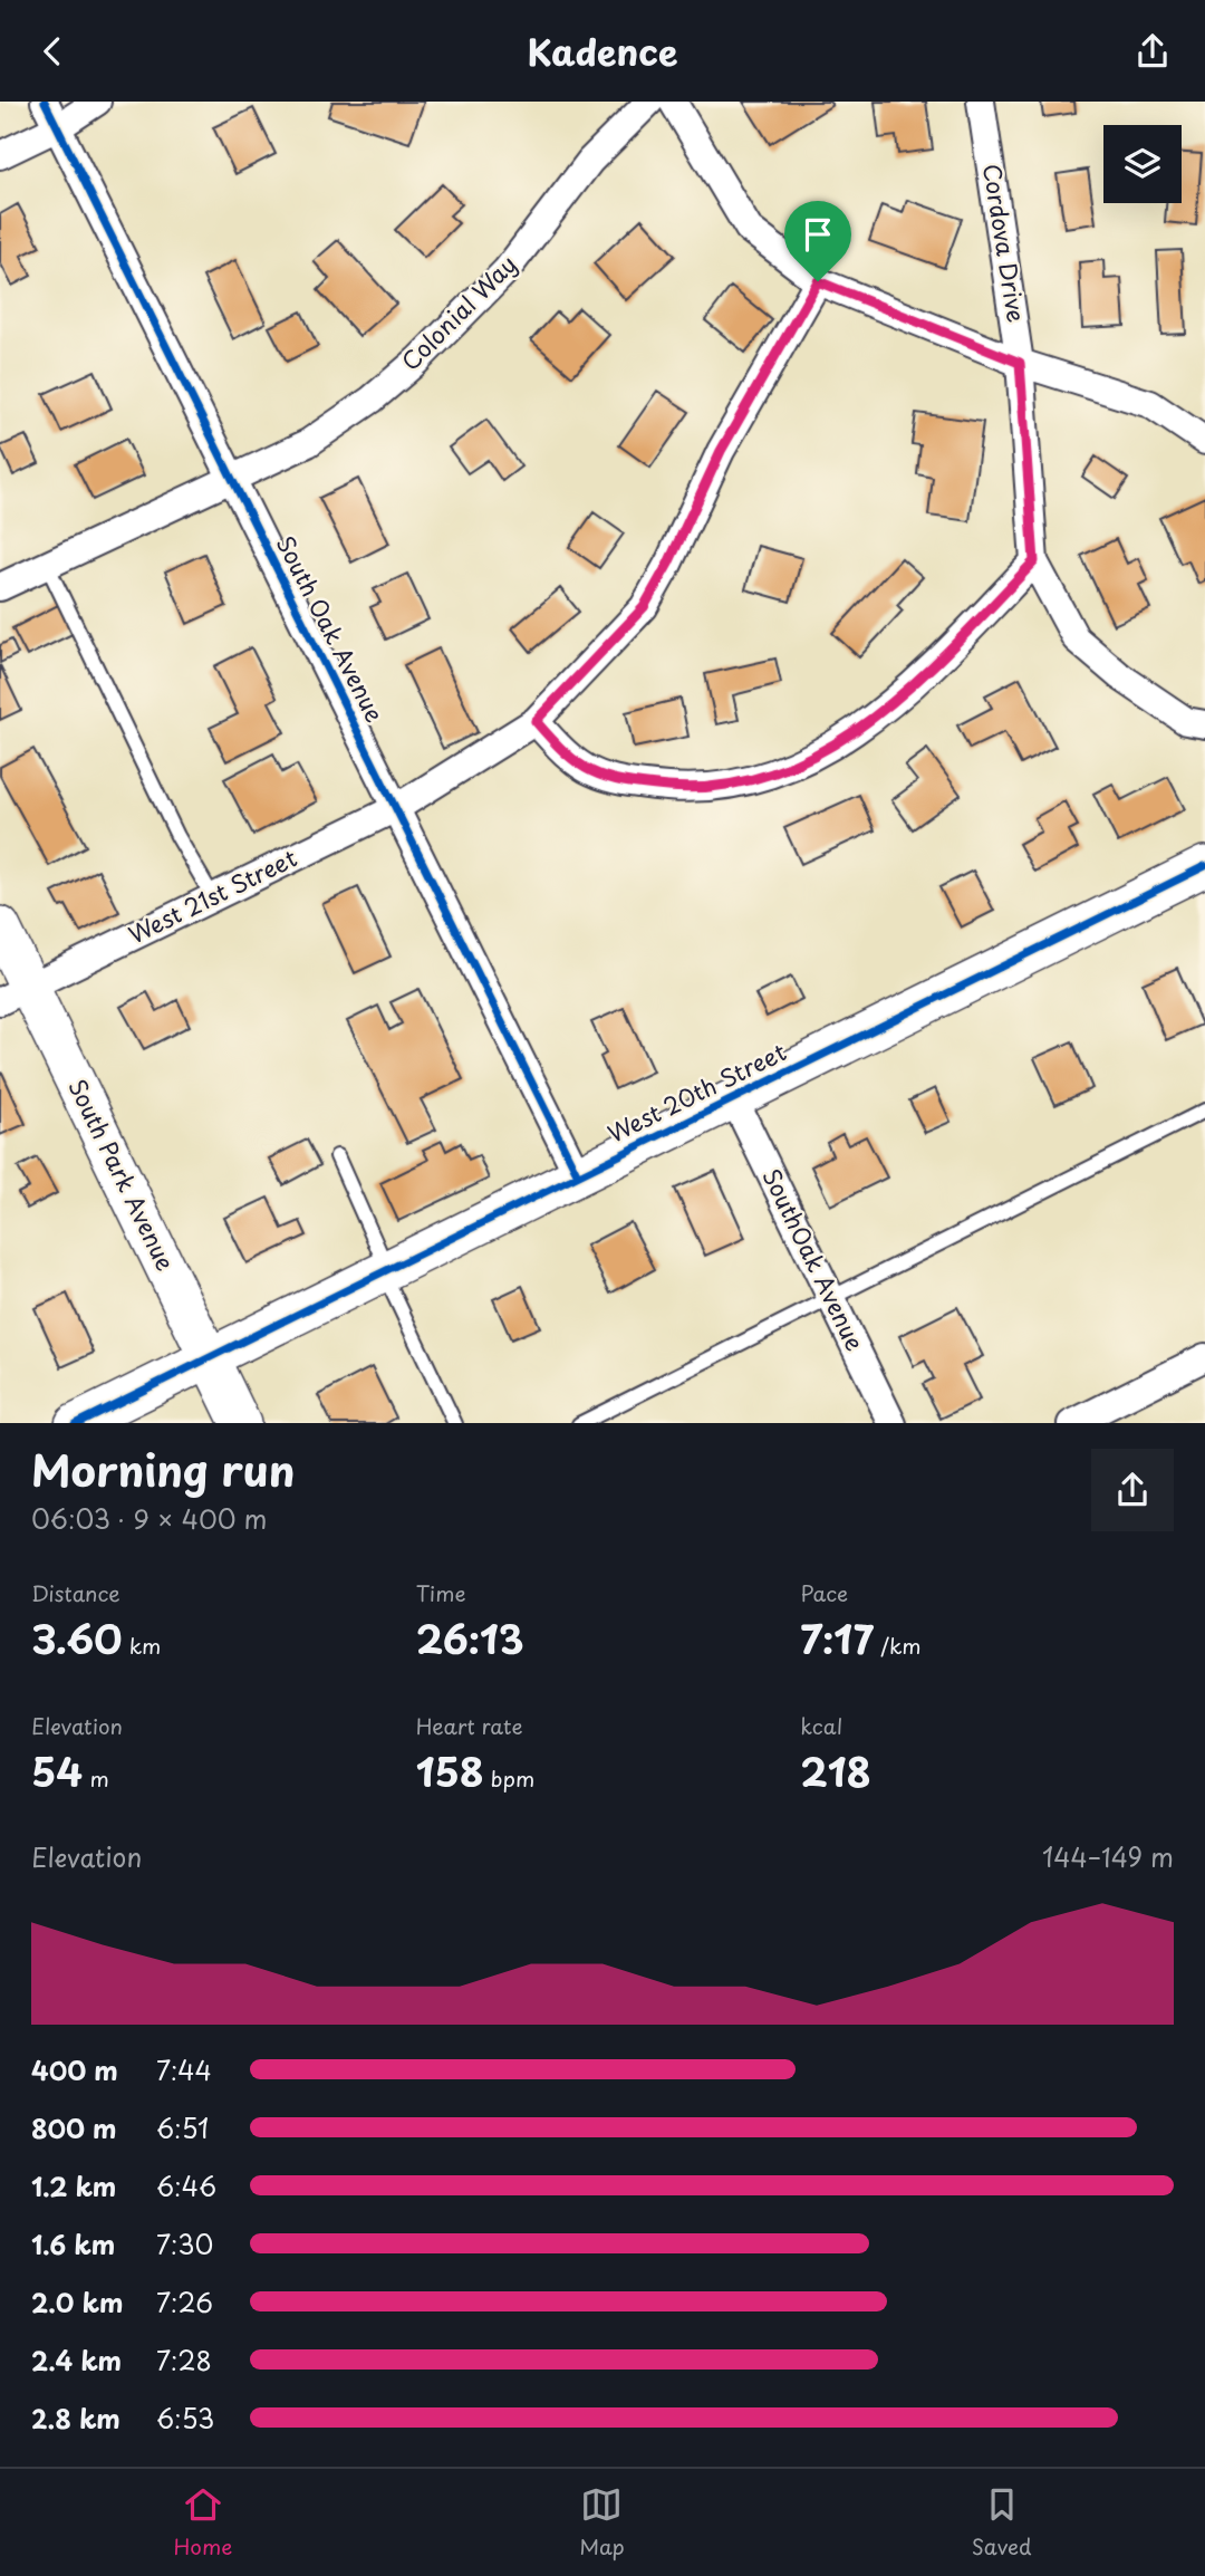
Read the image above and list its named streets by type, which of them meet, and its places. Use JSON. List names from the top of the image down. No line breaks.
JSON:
{"streets":{"street":["Cordova Drive","Colonial Way","South Oak Avenue","West 21st Street","West 20th Street","South Park Avenue","SouthOak Avenue"]},"crossings":[["Colonial Way","South Oak Avenue"],["South Oak Avenue","West 21st Street"],["South Oak Avenue","West 20th Street"],["West 21st Street","South Park Avenue"],["West 20th Street","South Park Avenue"],["West 20th Street","SouthOak Avenue"]],"page":{"header":"Kadence","heading":["Morning run","06:03 · 9 × 400 m"],"stats":[["Distance","3.60 km"],["Time","26:13"],["Pace","7:17 /km"],["Elevation","54 m"],["Heart rate","158 bpm"],["kcal","218"]],"chart":["Elevation","144–149 m"],"list":[{"name":"400 m","note":"7:44"},{"name":"800 m","note":"6:51"},{"name":"1.2 km","note":"6:46"},{"name":"1.6 km","note":"7:30"},{"name":"2.0 km","note":"7:26"},{"name":"2.4 km","note":"7:28"},{"name":"2.8 km","note":"6:53"}],"tabs":["Home","Map","Saved"]}}
